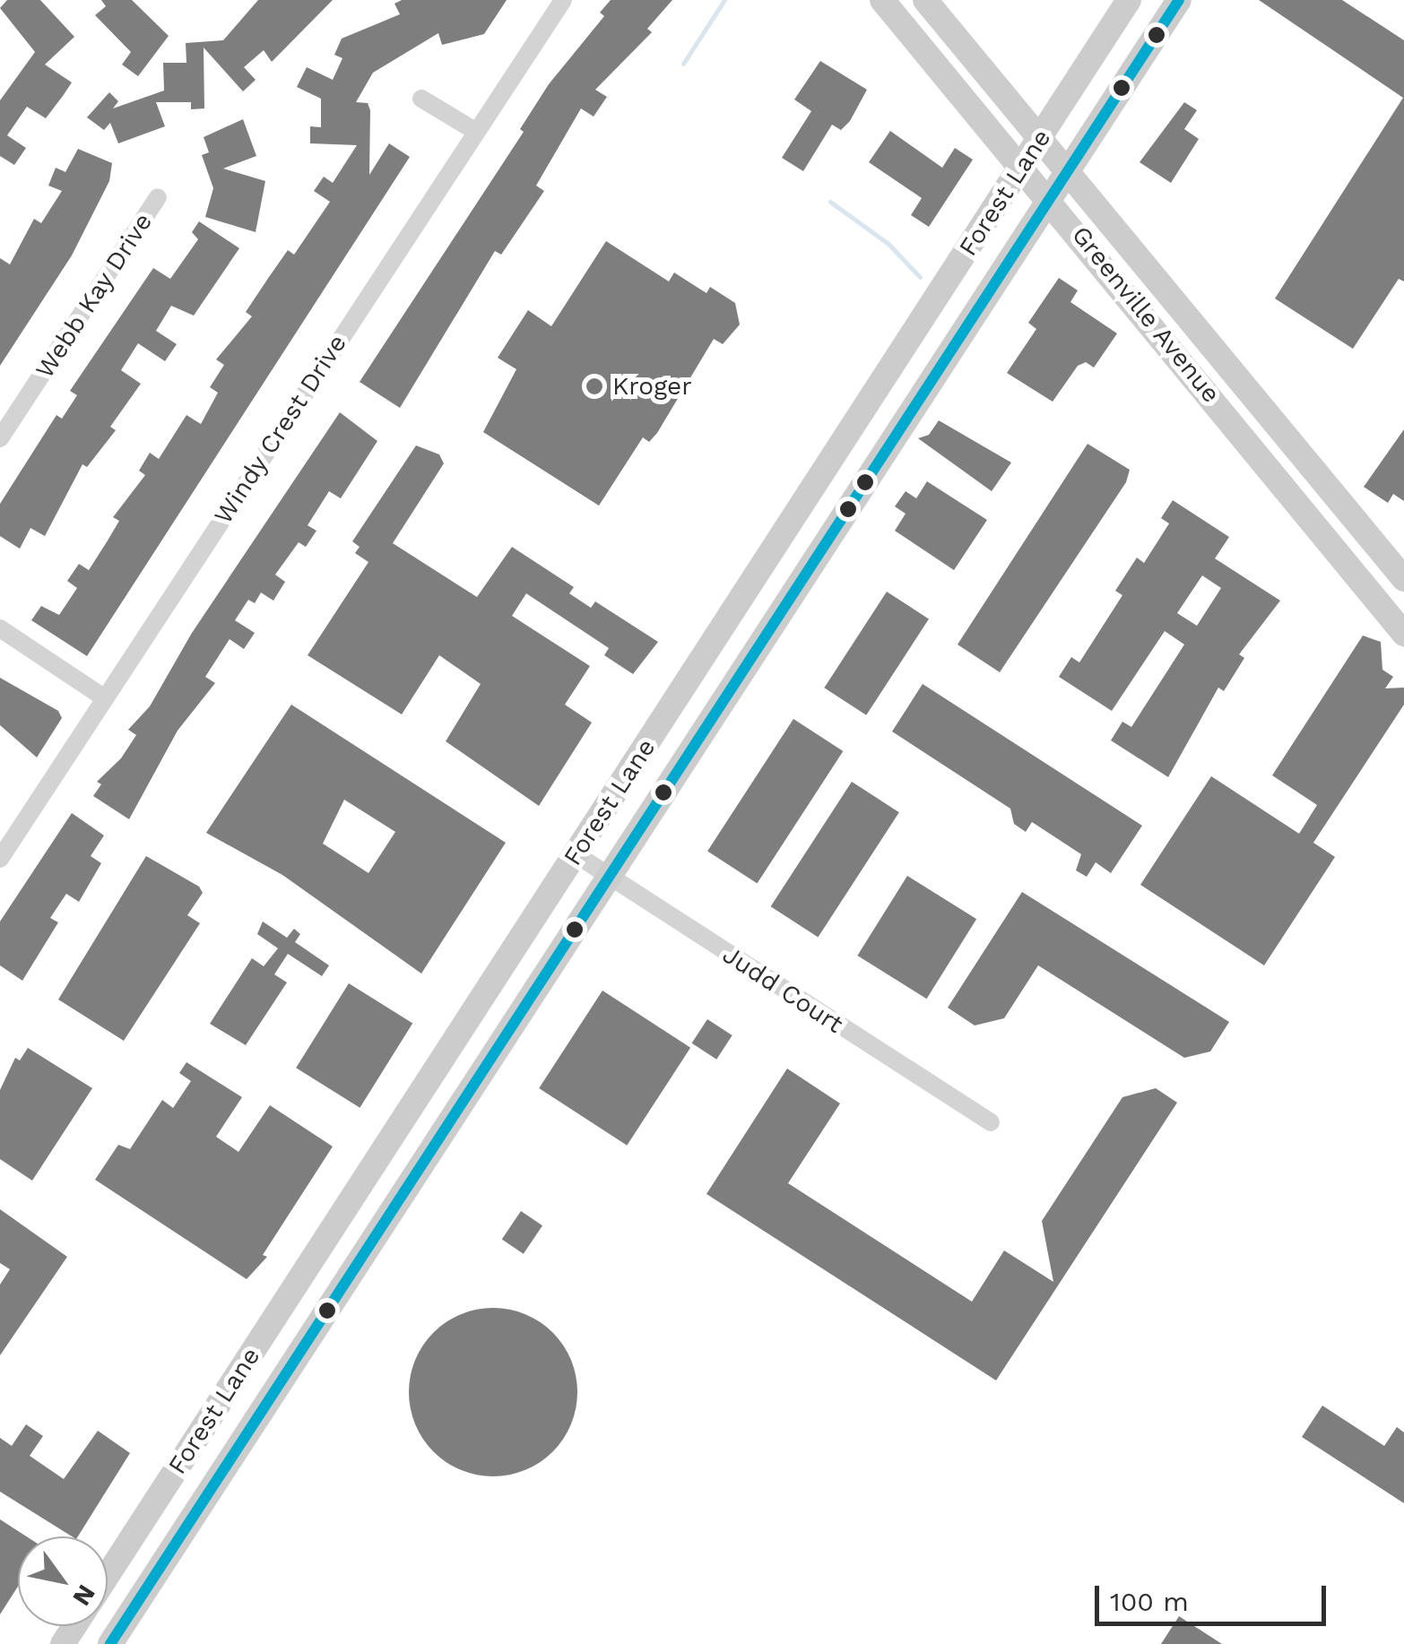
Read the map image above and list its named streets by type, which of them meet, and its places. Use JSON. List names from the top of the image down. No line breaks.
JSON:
{"streets":{"main road":["Forest Lane","Greenville Avenue"],"street":["Webb Kay Drive","Windy Crest Drive","Judd Court"]},"crossings":[["Forest Lane","Greenville Avenue"],["Forest Lane","Judd Court"]],"places":["Kroger"],"scale_bar":"100 m","north":"bottom right"}
